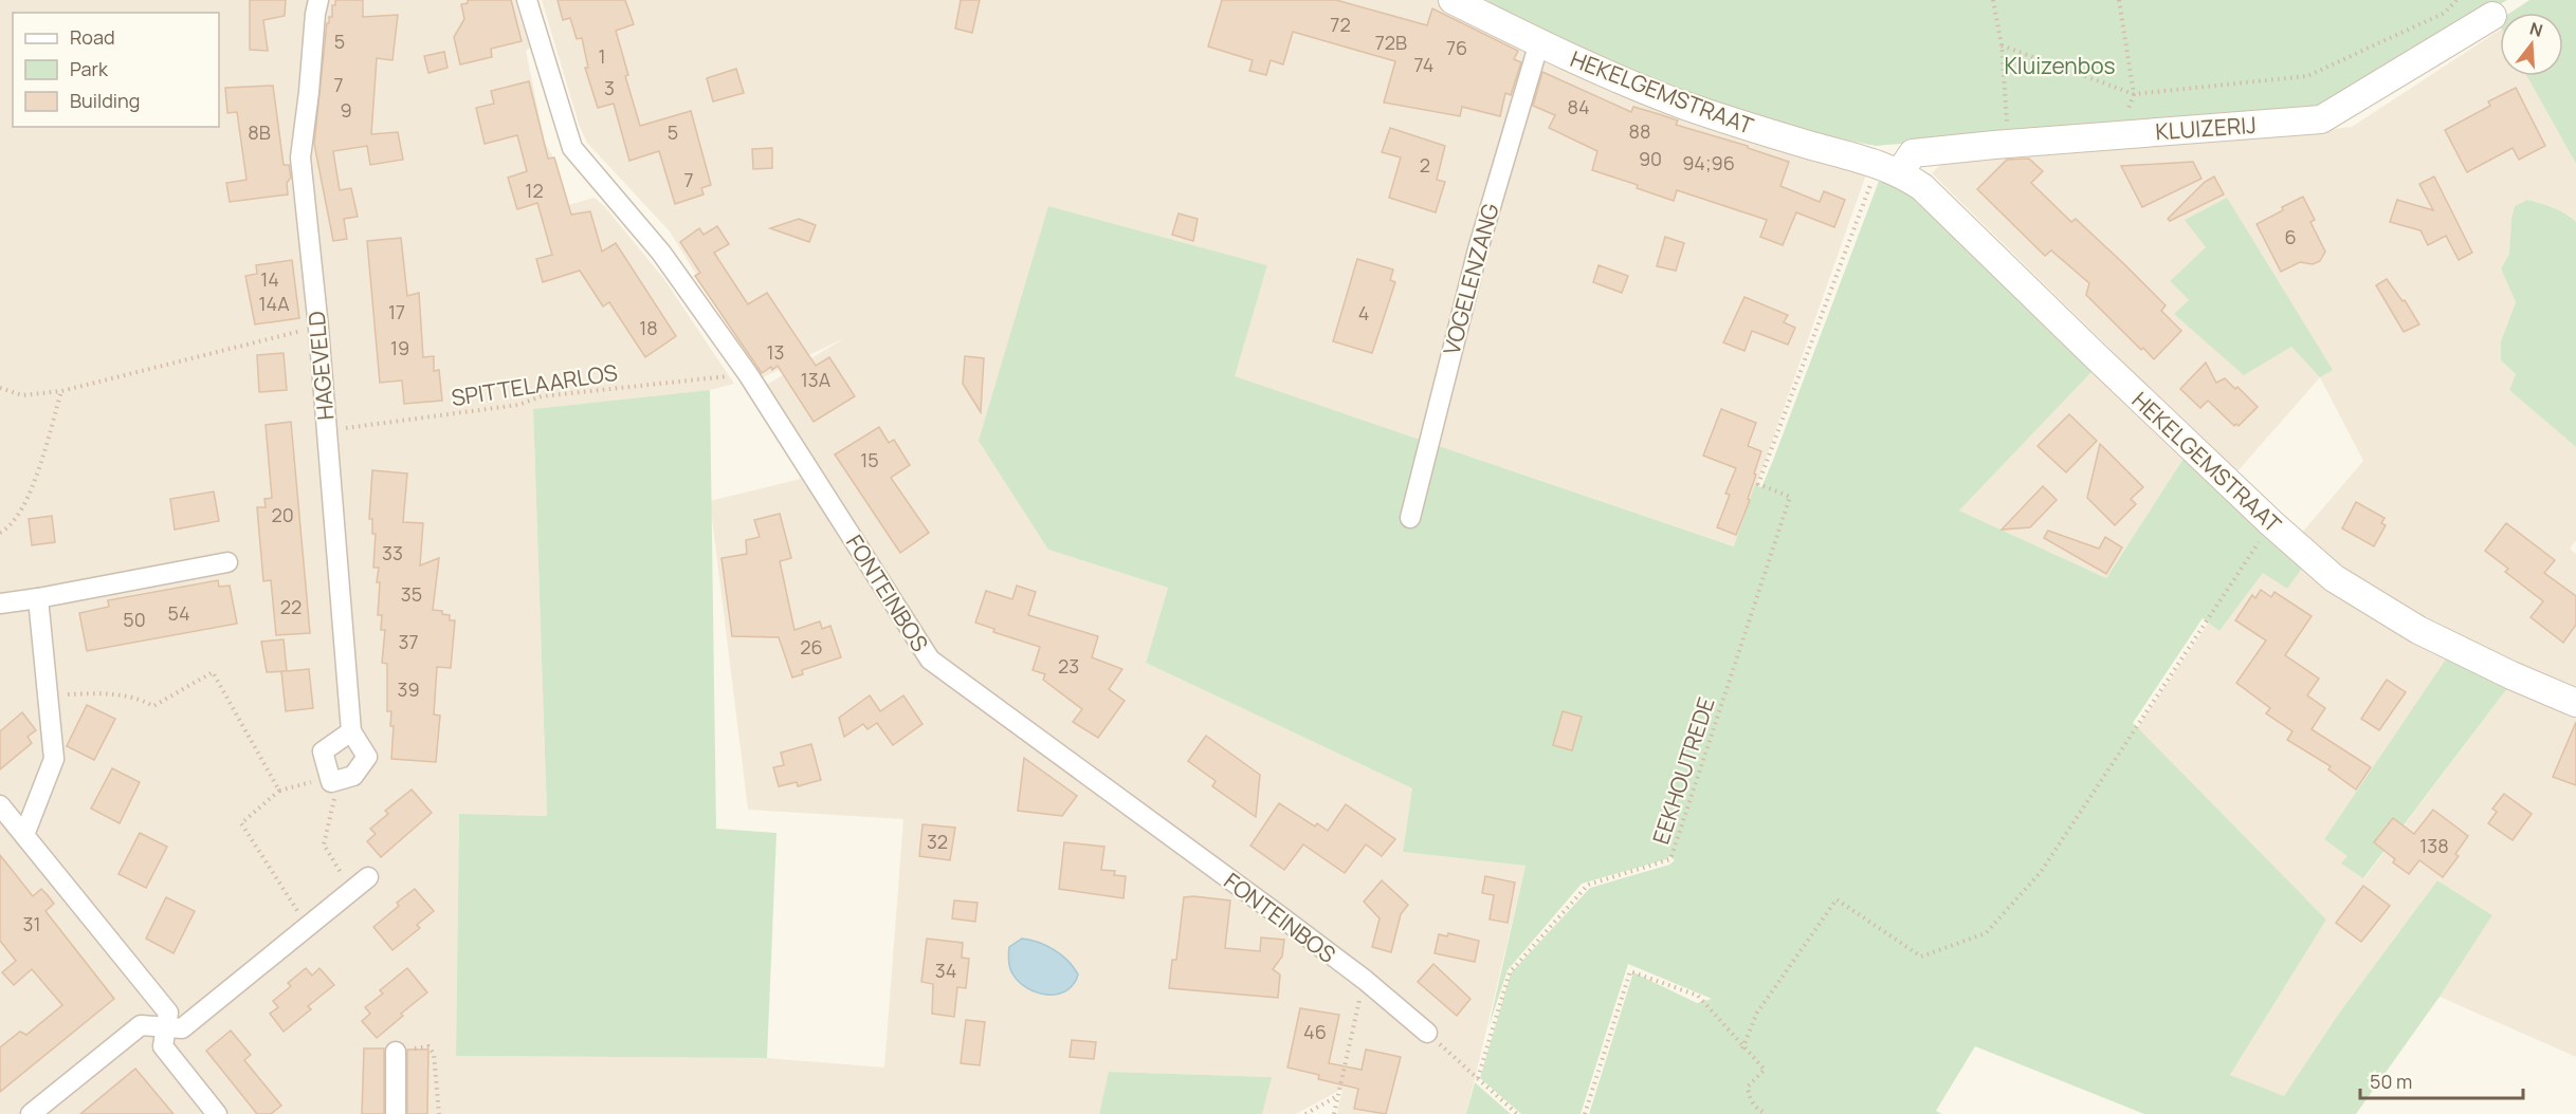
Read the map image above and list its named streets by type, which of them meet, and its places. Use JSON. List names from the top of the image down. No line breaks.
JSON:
{"streets":{"street":["HEKELGEMSTRAAT","KLUIZERIJ","VOGELENZANG","HAGEVELD","FONTEINBOS"],"path":["SPITTELAARLOS","EEKHOUTREDE"]},"crossings":[["HEKELGEMSTRAAT","KLUIZERIJ"],["HEKELGEMSTRAAT","VOGELENZANG"],["HEKELGEMSTRAAT","EEKHOUTREDE"],["KLUIZERIJ","EEKHOUTREDE"],["HAGEVELD","SPITTELAARLOS"],["SPITTELAARLOS","FONTEINBOS"]],"parks":["Kluizenbos"],"house_numbers":["72","5","72B","76","1","74","7","3","84","9","88","8B","5","90","94;96","2","7","12","6","14","14A","17","4","18","19","13","13A","15","20","33","35","22","54","50","37","26","23","39","32","138","31","34","46"],"legend":["Road","Park","Building"],"scale_bar":"50 m","north":"top"}
